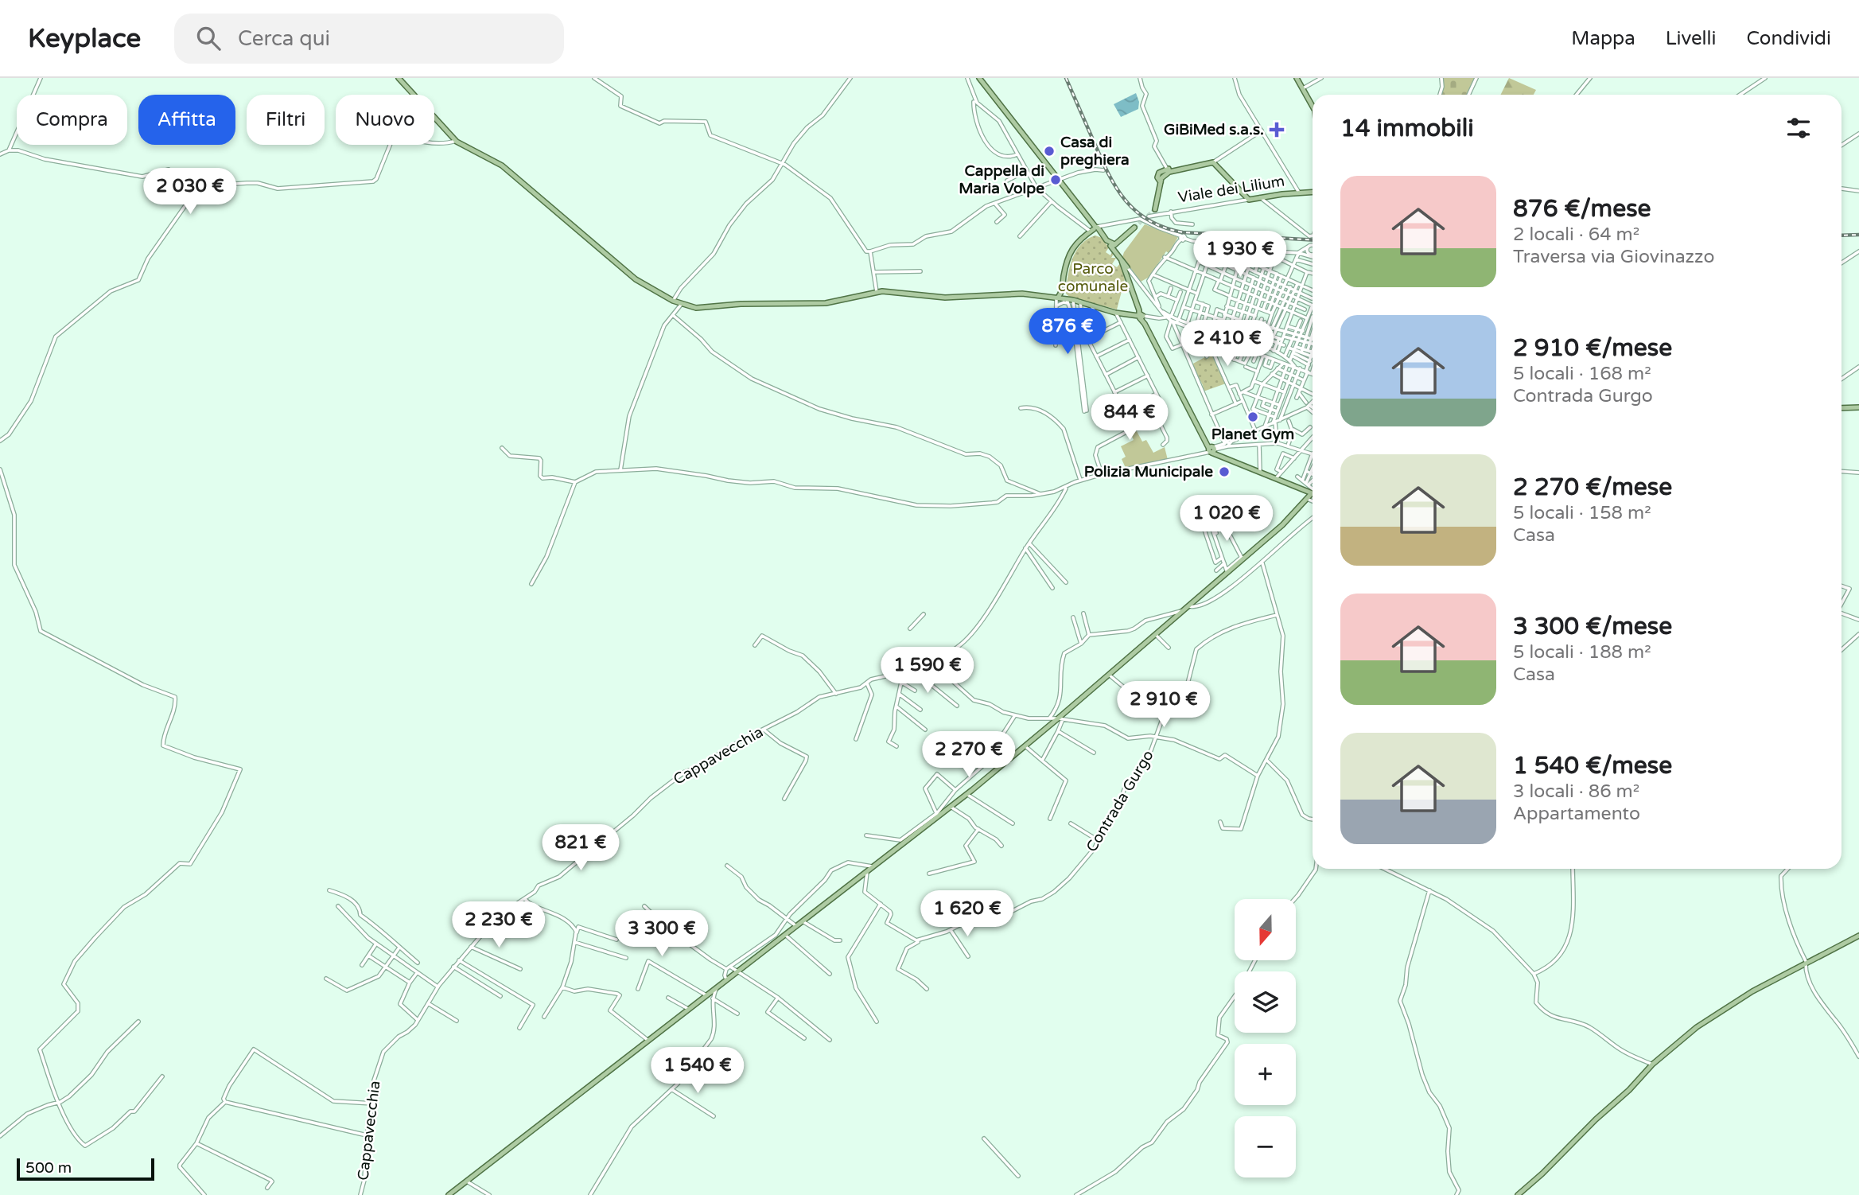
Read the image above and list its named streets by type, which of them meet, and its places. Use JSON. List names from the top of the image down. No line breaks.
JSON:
{"streets":{"main road":["Viale dei Lilium"],"street":["Cappavecchia","Contrada Gurgo"]},"parks":["Parco comunale"],"places":{"health":["GiBiMed s.a.s."],"other":["Casa di preghiera","Cappella di Maria Volpe","Planet Gym","Polizia Municipale"]},"scale_bar":"500 m","north":"bottom","page":{"header":"Keyplace","search":"Cerca qui","nav":["Mappa","Livelli","Condividi"],"chip":["Compra","Affitta","Filtri","Nuovo"],"heading":"14 immobili","list":[{"name":"876 €/mese","note":"2 locali · 64 m² · Traversa via Giovinazzo"},{"name":"2 910 €/mese","note":"5 locali · 168 m² · Contrada Gurgo"},{"name":"2 270 €/mese","note":"5 locali · 158 m² · Casa"},{"name":"3 300 €/mese","note":"5 locali · 188 m² · Casa"},{"name":"1 540 €/mese","note":"3 locali · 86 m² · Appartamento"}],"price":["2 030 €","1 930 €","876 €","2 410 €","844 €","1 020 €","1 590 €","2 910 €","2 270 €","821 €","1 620 €","2 230 €","3 300 €","1 540 €"],"map_buttons":["+","−"],"scale":"500 m"}}
